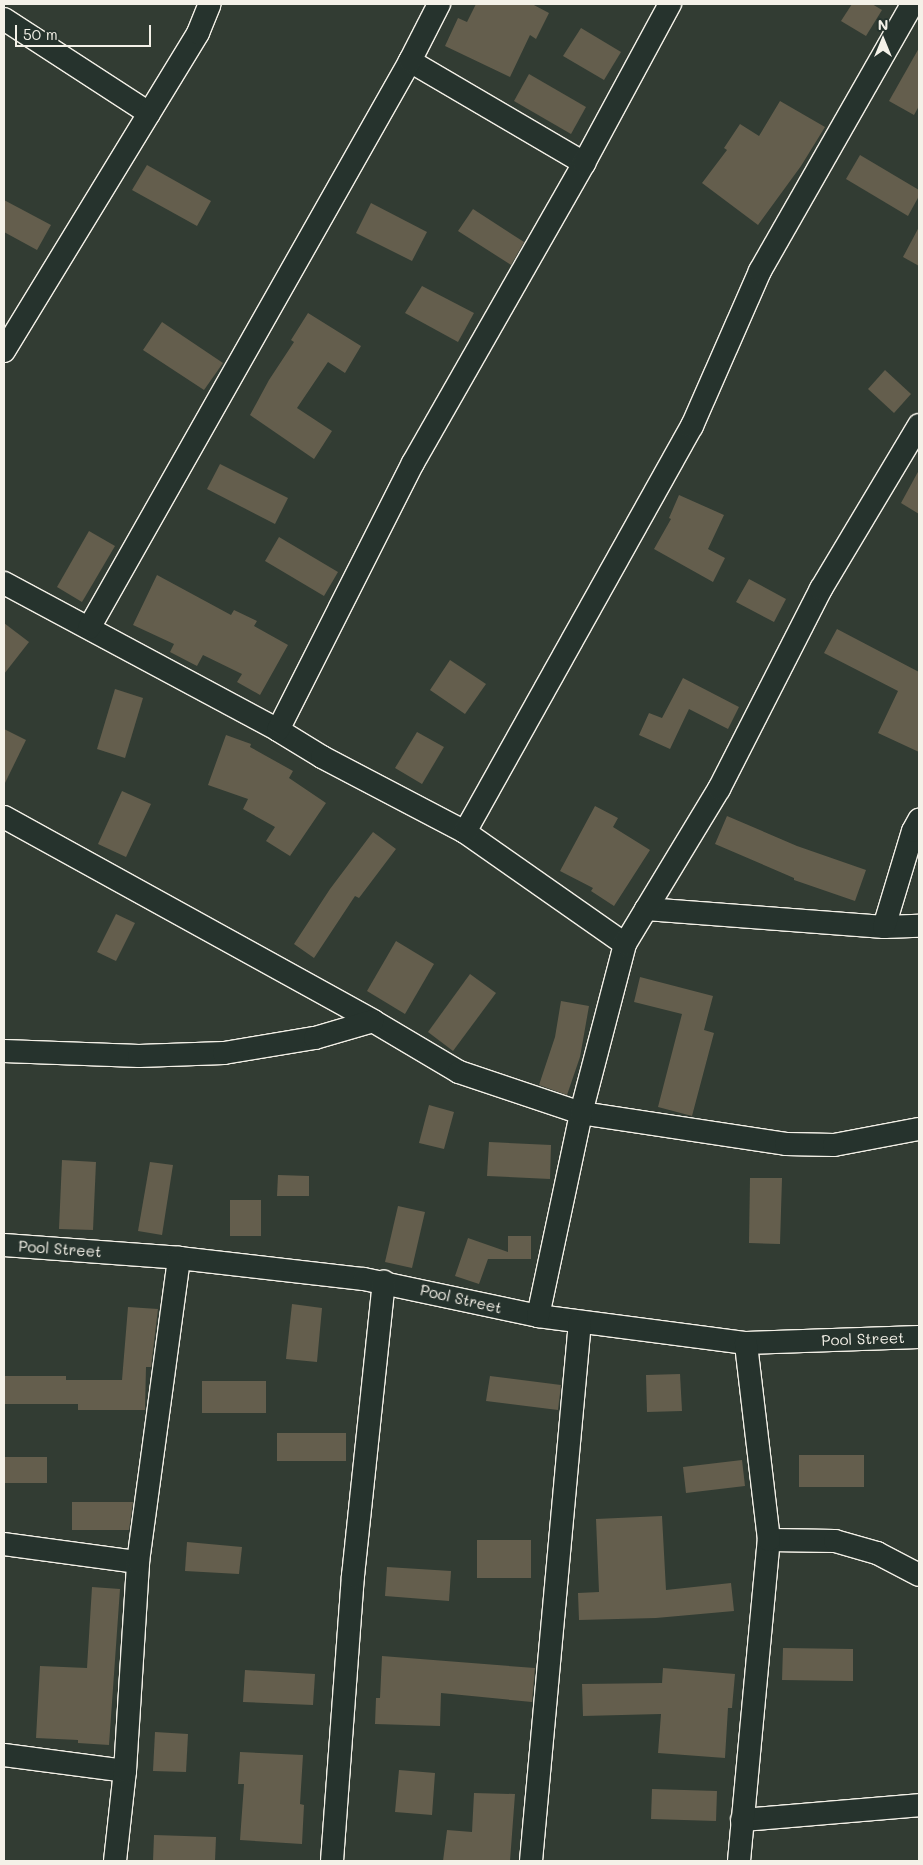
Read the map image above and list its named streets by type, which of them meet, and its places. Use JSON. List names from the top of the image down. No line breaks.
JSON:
{"streets":{"street":["Pool Street"]},"scale_bar":"50 m","north":"top"}
